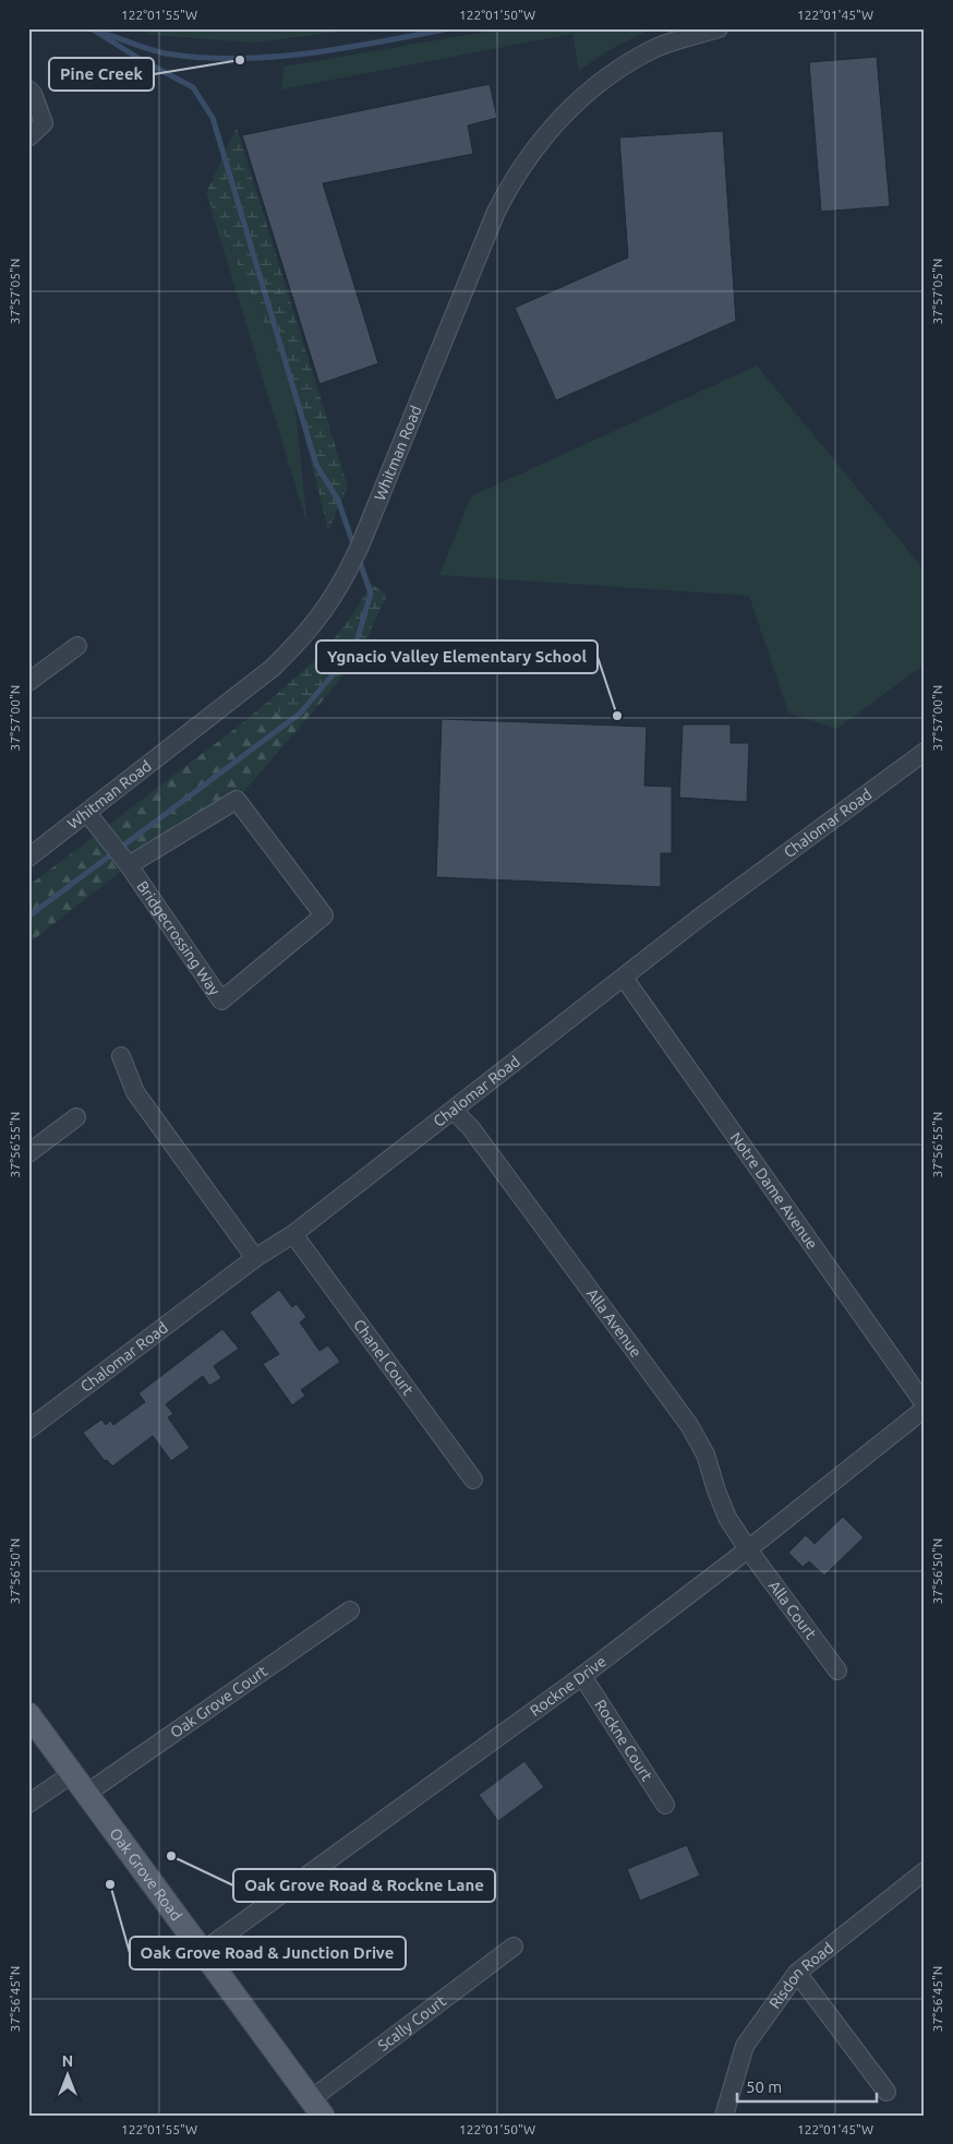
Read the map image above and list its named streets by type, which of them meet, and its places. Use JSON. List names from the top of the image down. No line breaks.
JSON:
{"streets":{"main road":["Oak Grove Road"],"street":["Whitman Road","Chalomar Road","Bridgecrossing Way","Notre Dame Avenue","Alla Avenue","Chanel Court","Alla Court","Rockne Drive","Oak Grove Court","Rockne Court","Risdon Road","Scally Court"]},"crossings":[["Whitman Road","Bridgecrossing Way"],["Chalomar Road","Notre Dame Avenue"],["Chalomar Road","Alla Avenue"],["Chalomar Road","Chanel Court"],["Alla Avenue","Alla Court"],["Alla Avenue","Rockne Drive"],["Alla Court","Rockne Drive"],["Rockne Drive","Rockne Court"],["Rockne Drive","Oak Grove Road"],["Oak Grove Court","Oak Grove Road"],["Oak Grove Road","Scally Court"]],"places":["Pine Creek","Ygnacio Valley Elementary School","Oak Grove Road & Rockne Lane","Oak Grove Road & Junction Drive"],"scale_bar":"50 m","north":"top","coordinates":["122°01'55\"W","122°01'50\"W","122°01'45\"W","37°57'05\"N","37°57'00\"N","37°56'55\"N","37°56'50\"N","37°56'45\"N"]}
